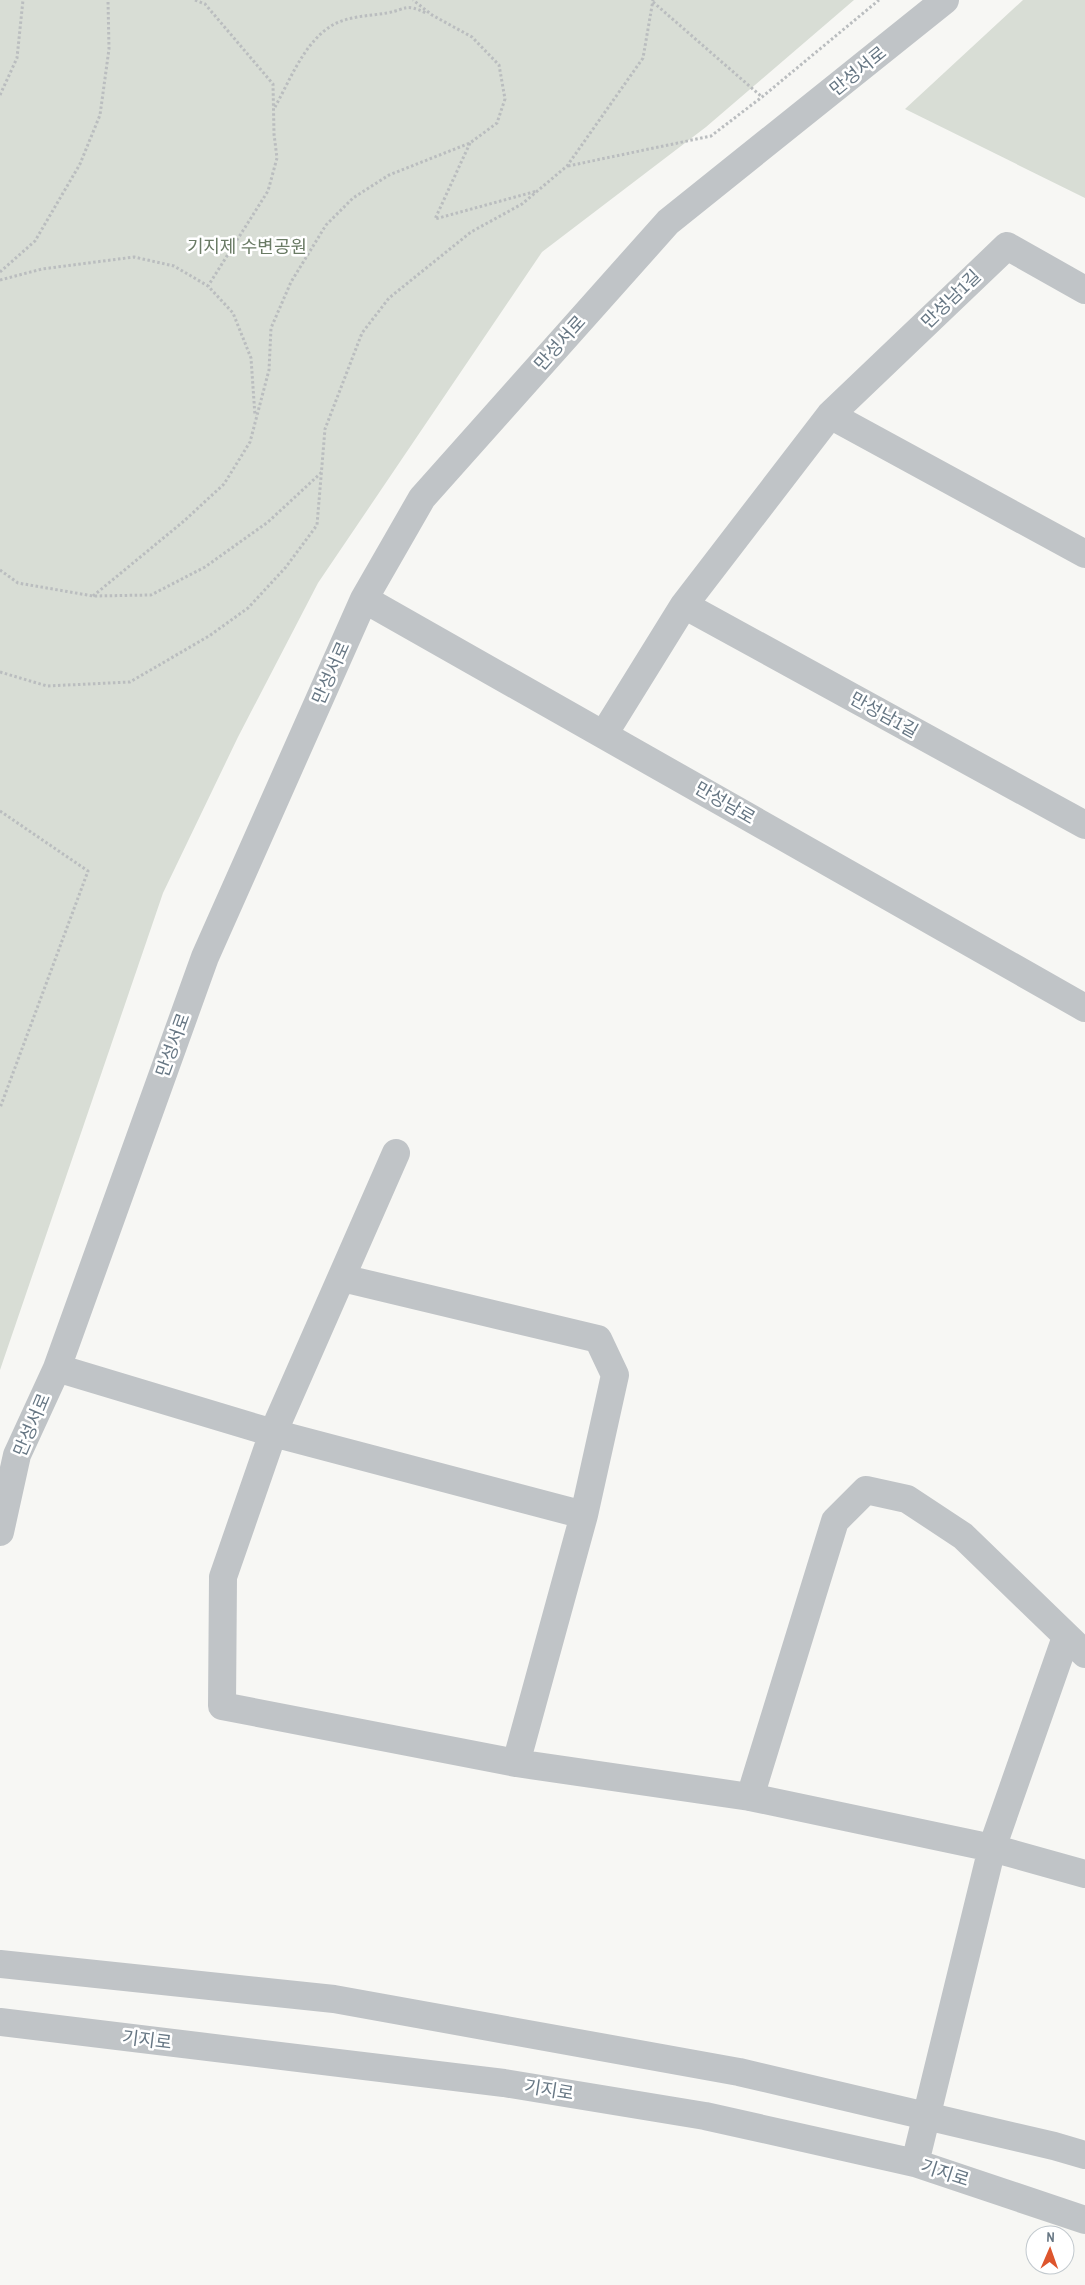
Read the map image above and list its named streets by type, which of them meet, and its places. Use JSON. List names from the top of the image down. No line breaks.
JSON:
{"streets":{"street":["만성서로","만성남1길","만성남로","기지로"]},"crossings":[["만성서로","만성남로"],["만성남1길","만성남로"]],"parks":["기지제 수변공원"],"north":"top"}
